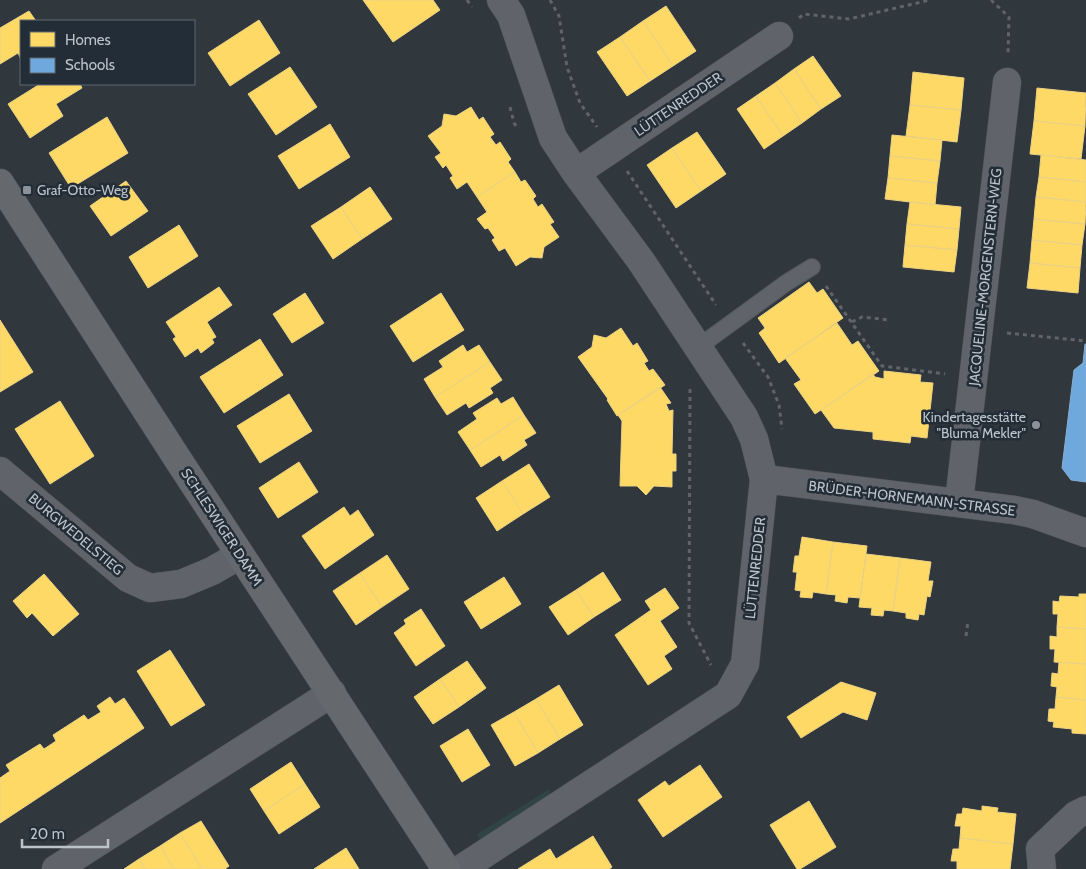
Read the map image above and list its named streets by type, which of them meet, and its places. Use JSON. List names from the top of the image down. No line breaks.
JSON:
{"streets":{"main road":["SCHLESWIGER DAMM"],"street":["LÜTTENREDDER","JACQUELINE-MORGENSTERN-WEG","BRÜDER-HORNEMANN-STRASSE","BURGWEDELSTIEG"]},"crossings":[["LÜTTENREDDER","BRÜDER-HORNEMANN-STRASSE"],["JACQUELINE-MORGENSTERN-WEG","BRÜDER-HORNEMANN-STRASSE"],["SCHLESWIGER DAMM","BURGWEDELSTIEG"]],"places":{"transit":["Graf-Otto-Weg"],"other":["Kindertagesstätte \"Bluma Mekler\""]},"legend":["Homes","Schools"],"scale_bar":"20 m"}
